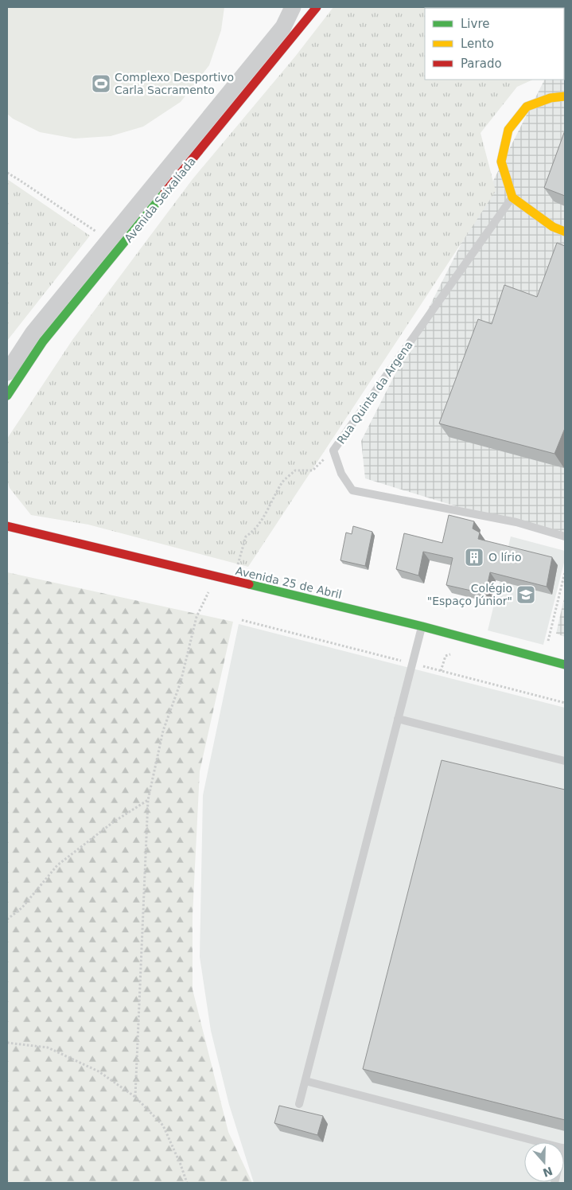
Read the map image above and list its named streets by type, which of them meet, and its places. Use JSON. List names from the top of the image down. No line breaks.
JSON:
{"streets":{"street":["Avenida Seixalíada","Avenida 25 de Abril"],"lane":["Rua Quinta da Argena"]},"places":{"sports":["Complexo Desportivo Carla Sacramento"],"building":["O lírio"],"school or university":["Colégio \"Espaço Júnior\""]},"legend":["Livre","Lento","Parado"],"north":"bottom"}
